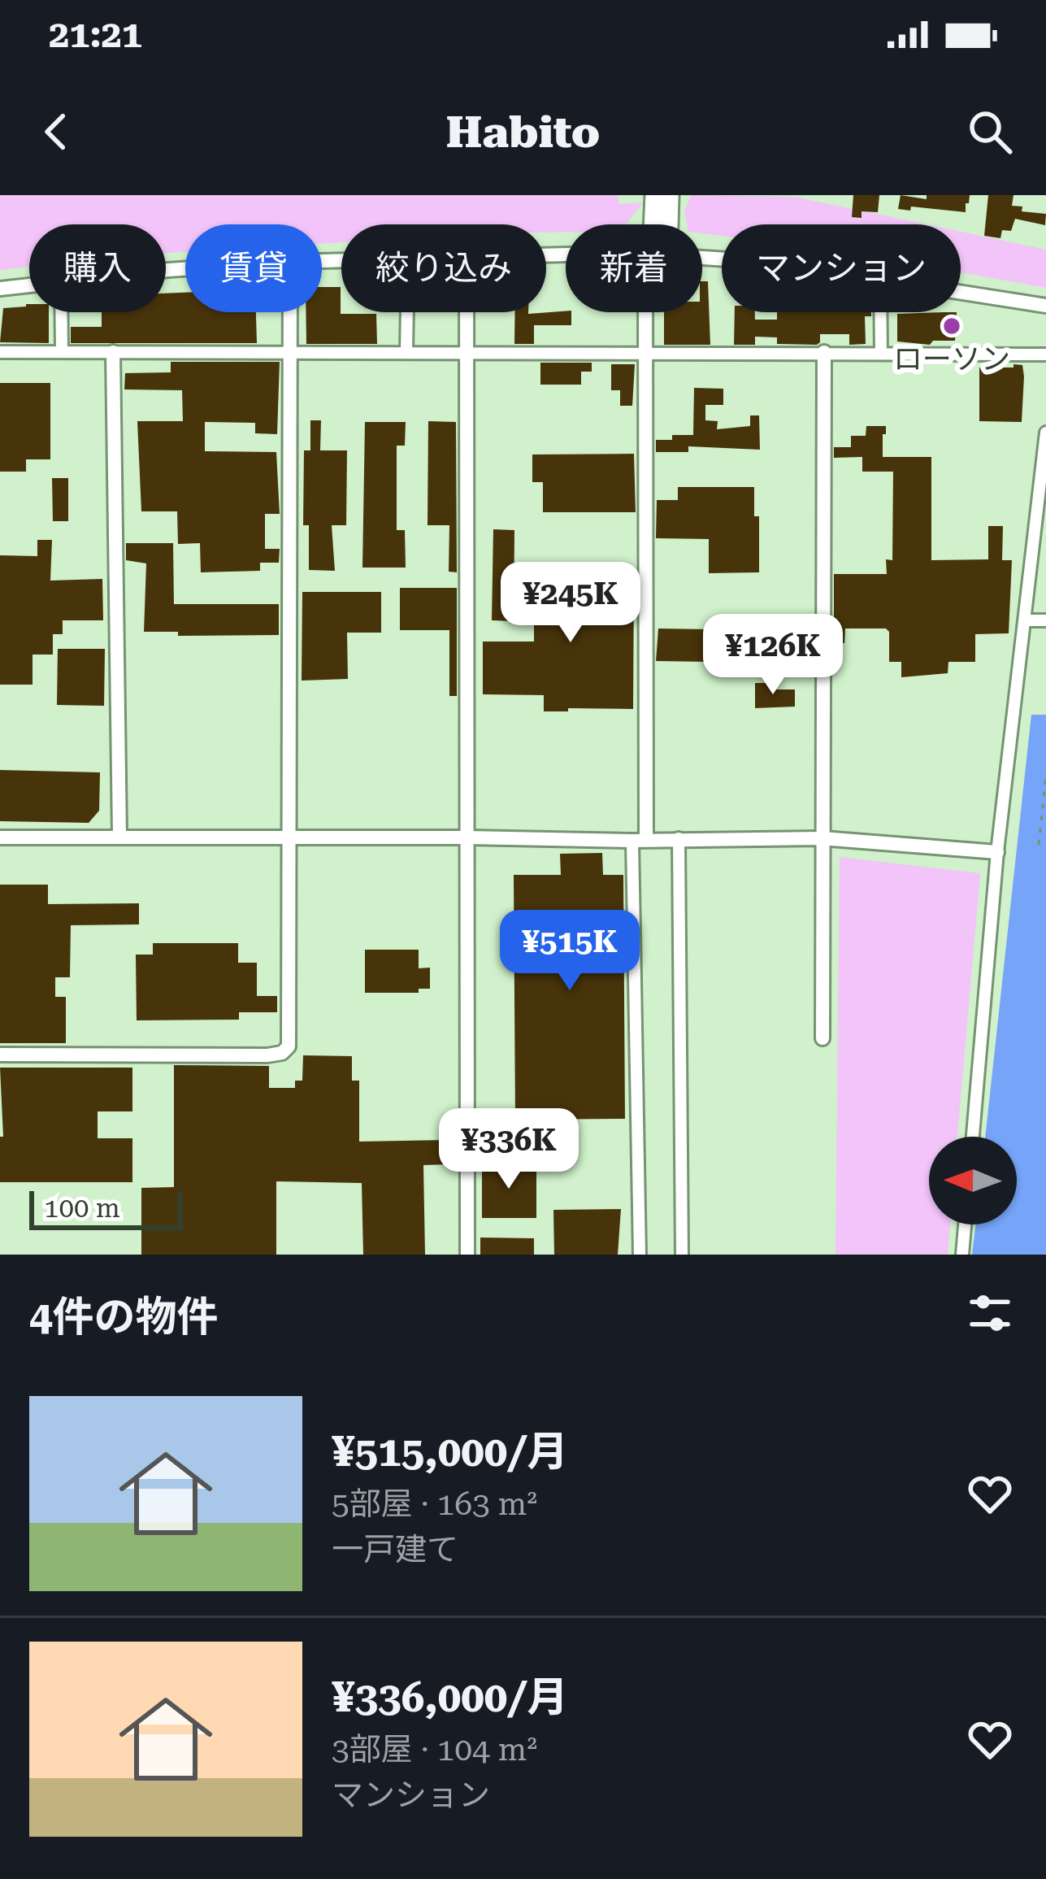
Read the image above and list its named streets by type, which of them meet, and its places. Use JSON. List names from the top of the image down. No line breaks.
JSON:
{"places":["ローソン"],"scale_bar":"100 m","north":"left","page":{"status":"21:21","header":"Habito","chip":["購入","賃貸","絞り込み","新着","マンション"],"price":["¥245K","¥126K","¥515K","¥336K"],"scale":"100 m","heading":"4件の物件","list":[{"name":"¥515,000/月","note":"5部屋 · 163 m² · 一戸建て"},{"name":"¥336,000/月","note":"3部屋 · 104 m² · マンション"}]}}
